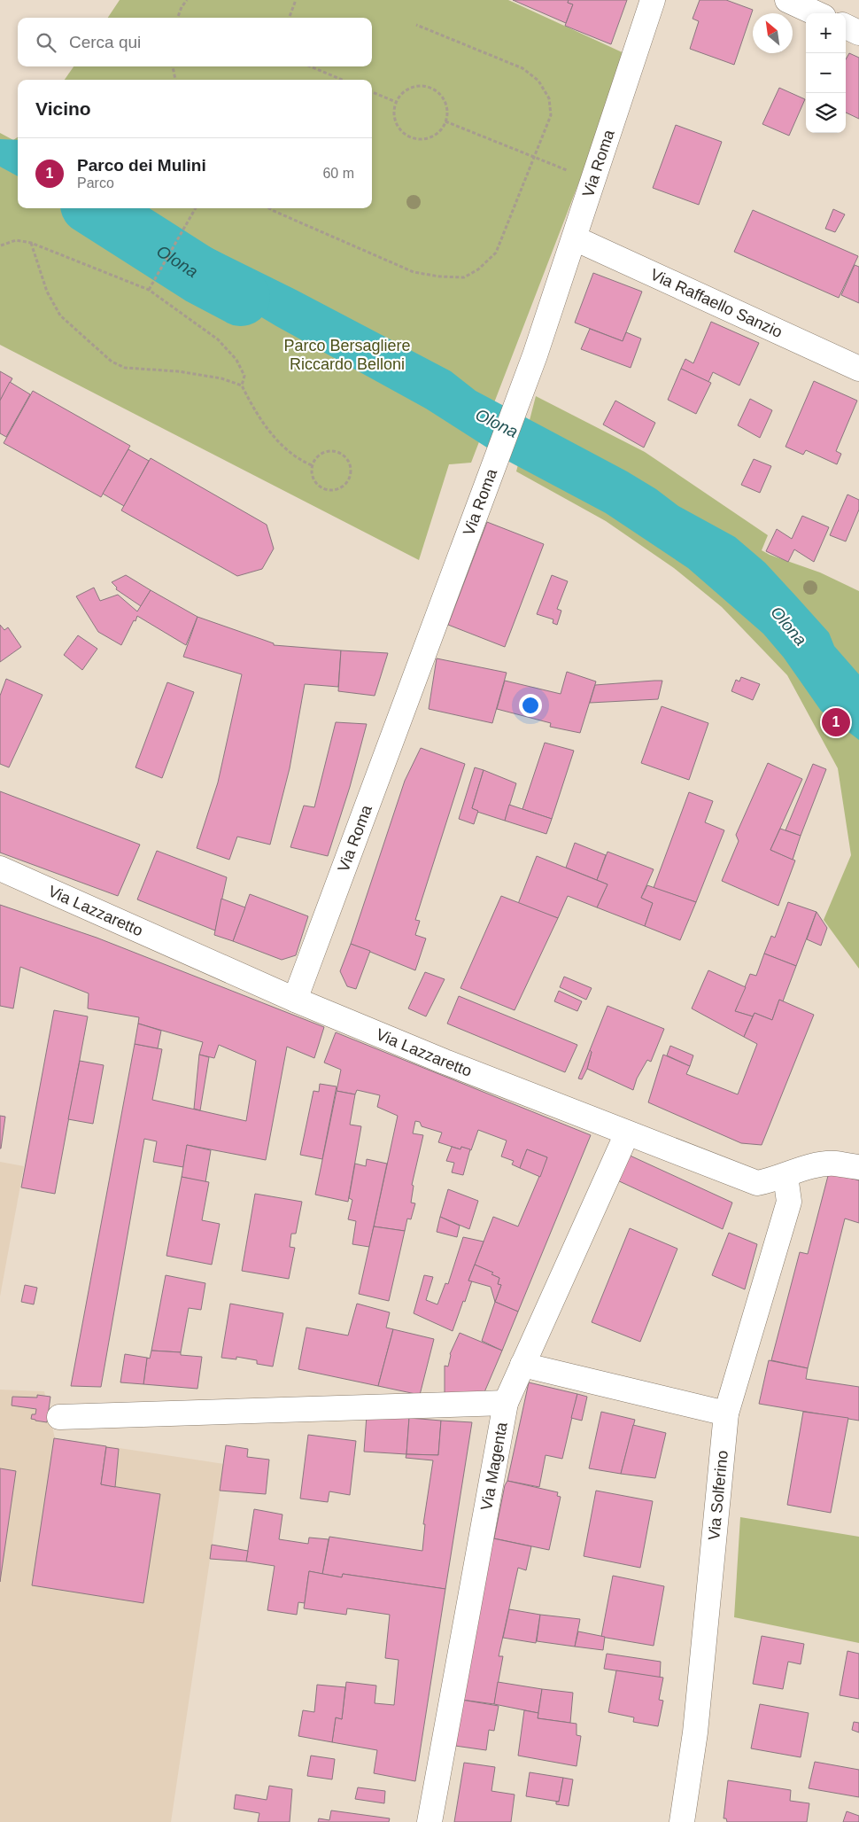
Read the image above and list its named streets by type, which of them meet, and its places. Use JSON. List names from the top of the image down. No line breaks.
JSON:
{"streets":{"street":["Via Roma","Via Raffaello Sanzio","Via Lazzaretto","Via Magenta","Via Solferino"]},"crossings":[["Via Roma","Via Raffaello Sanzio"],["Via Roma","Via Lazzaretto"],["Via Lazzaretto","Via Magenta"],["Via Lazzaretto","Via Solferino"]],"water":["Olona"],"parks":["Parco Bersagliere Riccardo Belloni"],"north":"top left","page":{"map_buttons":["+","−"],"search":"Cerca qui","heading":"Vicino","list":[{"mark":"1","name":"Parco dei Mulini","note":"Parco","value":"60 m"}],"pins":"1"}}
